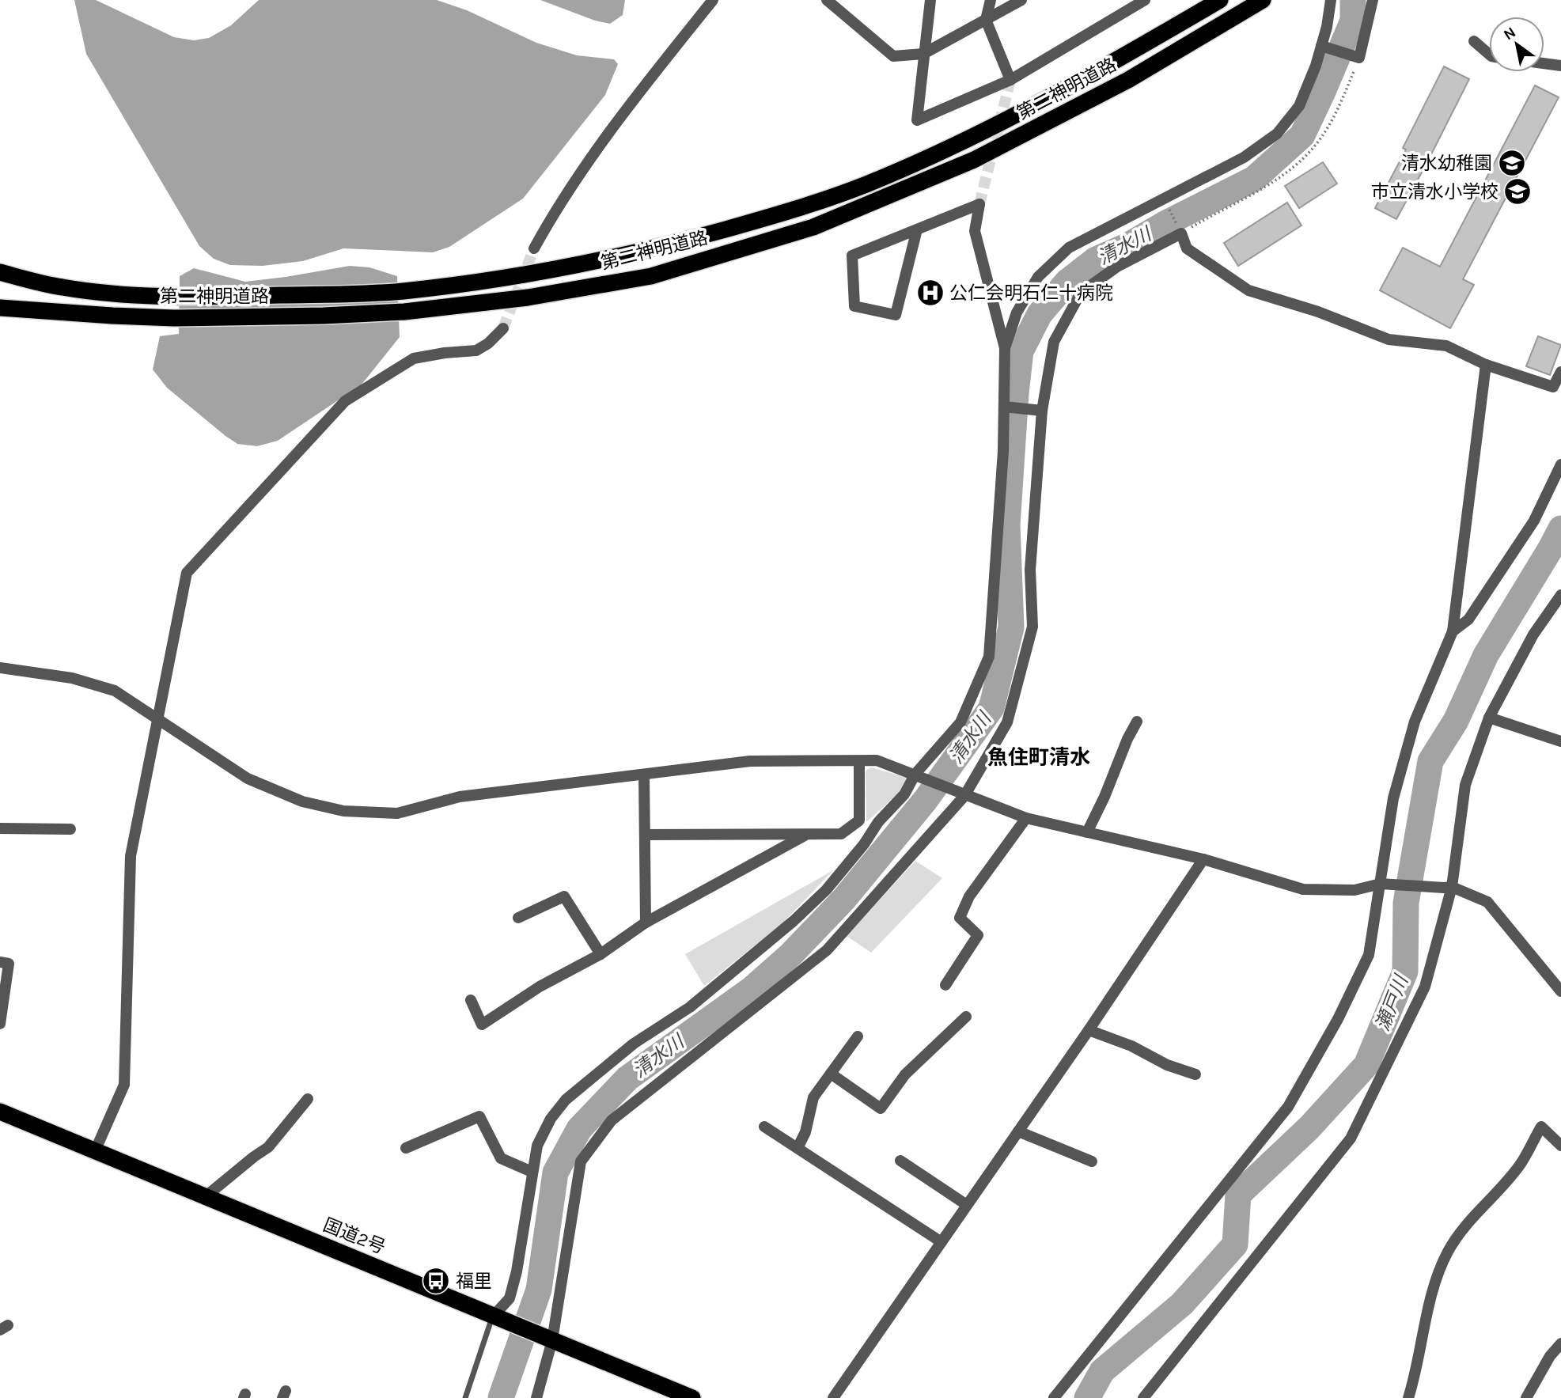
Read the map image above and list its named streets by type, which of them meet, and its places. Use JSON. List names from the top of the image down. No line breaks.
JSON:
{"streets":{"highway":["第二神明道路","国道2号"]},"districts":["魚住町清水"],"water":["清水川","瀬戸川"],"places":{"school or university":["清水幼稚園","市立清水小学校"],"hospital":["公仁会明石仁十病院"],"bus stop":["福里"]},"north":"top left"}
